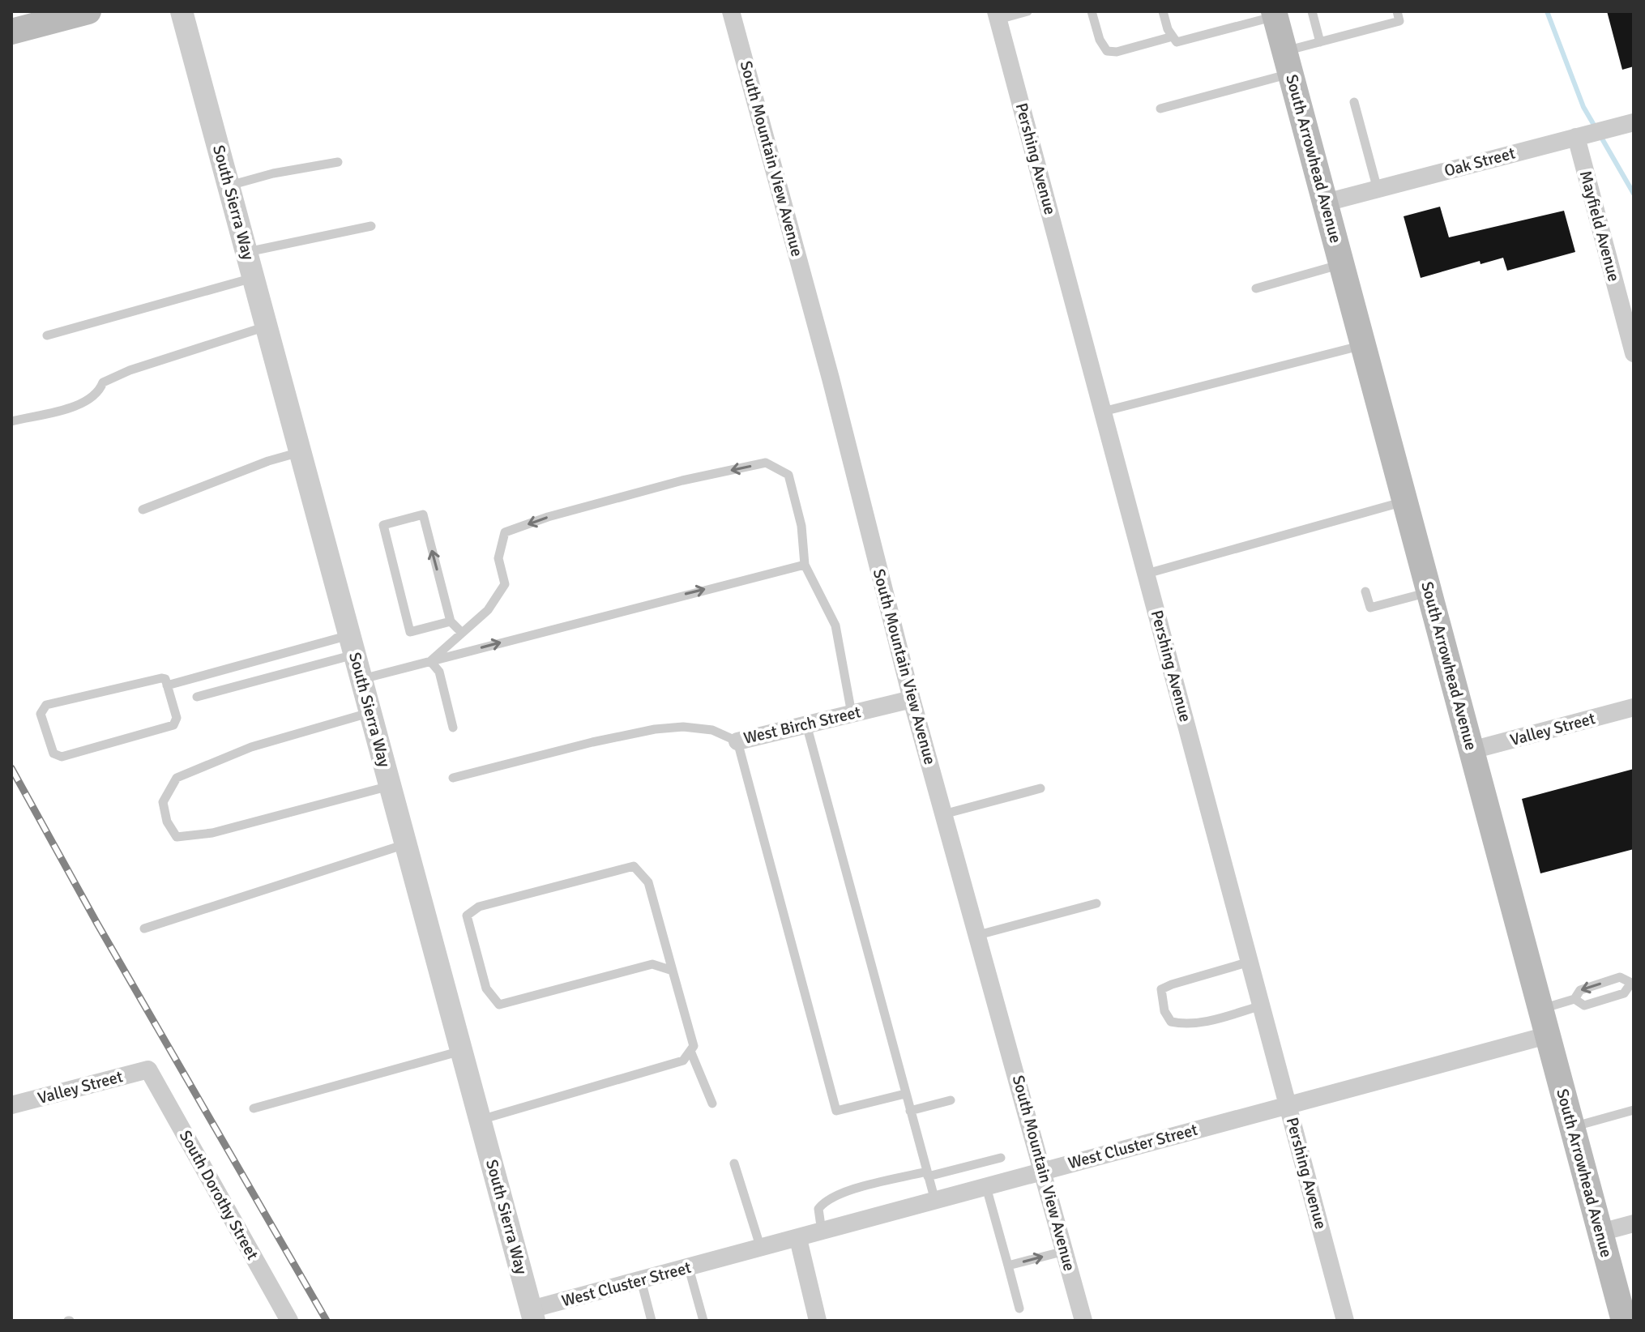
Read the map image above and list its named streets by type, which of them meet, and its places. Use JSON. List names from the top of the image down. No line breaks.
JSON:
{"streets":{"main road":["South Arrowhead Avenue"],"street":["South Mountain View Avenue","Pershing Avenue","Oak Street","South Sierra Way","Mayfield Avenue","West Birch Street","Valley Street","West Cluster Street","South Dorothy Street"]},"crossings":[["South Mountain View Avenue","West Birch Street"],["South Mountain View Avenue","West Cluster Street"],["Pershing Avenue","West Cluster Street"],["South Arrowhead Avenue","Oak Street"],["South Arrowhead Avenue","Valley Street"],["South Arrowhead Avenue","West Cluster Street"],["Oak Street","Mayfield Avenue"],["South Sierra Way","West Cluster Street"],["Valley Street","South Dorothy Street"]]}
